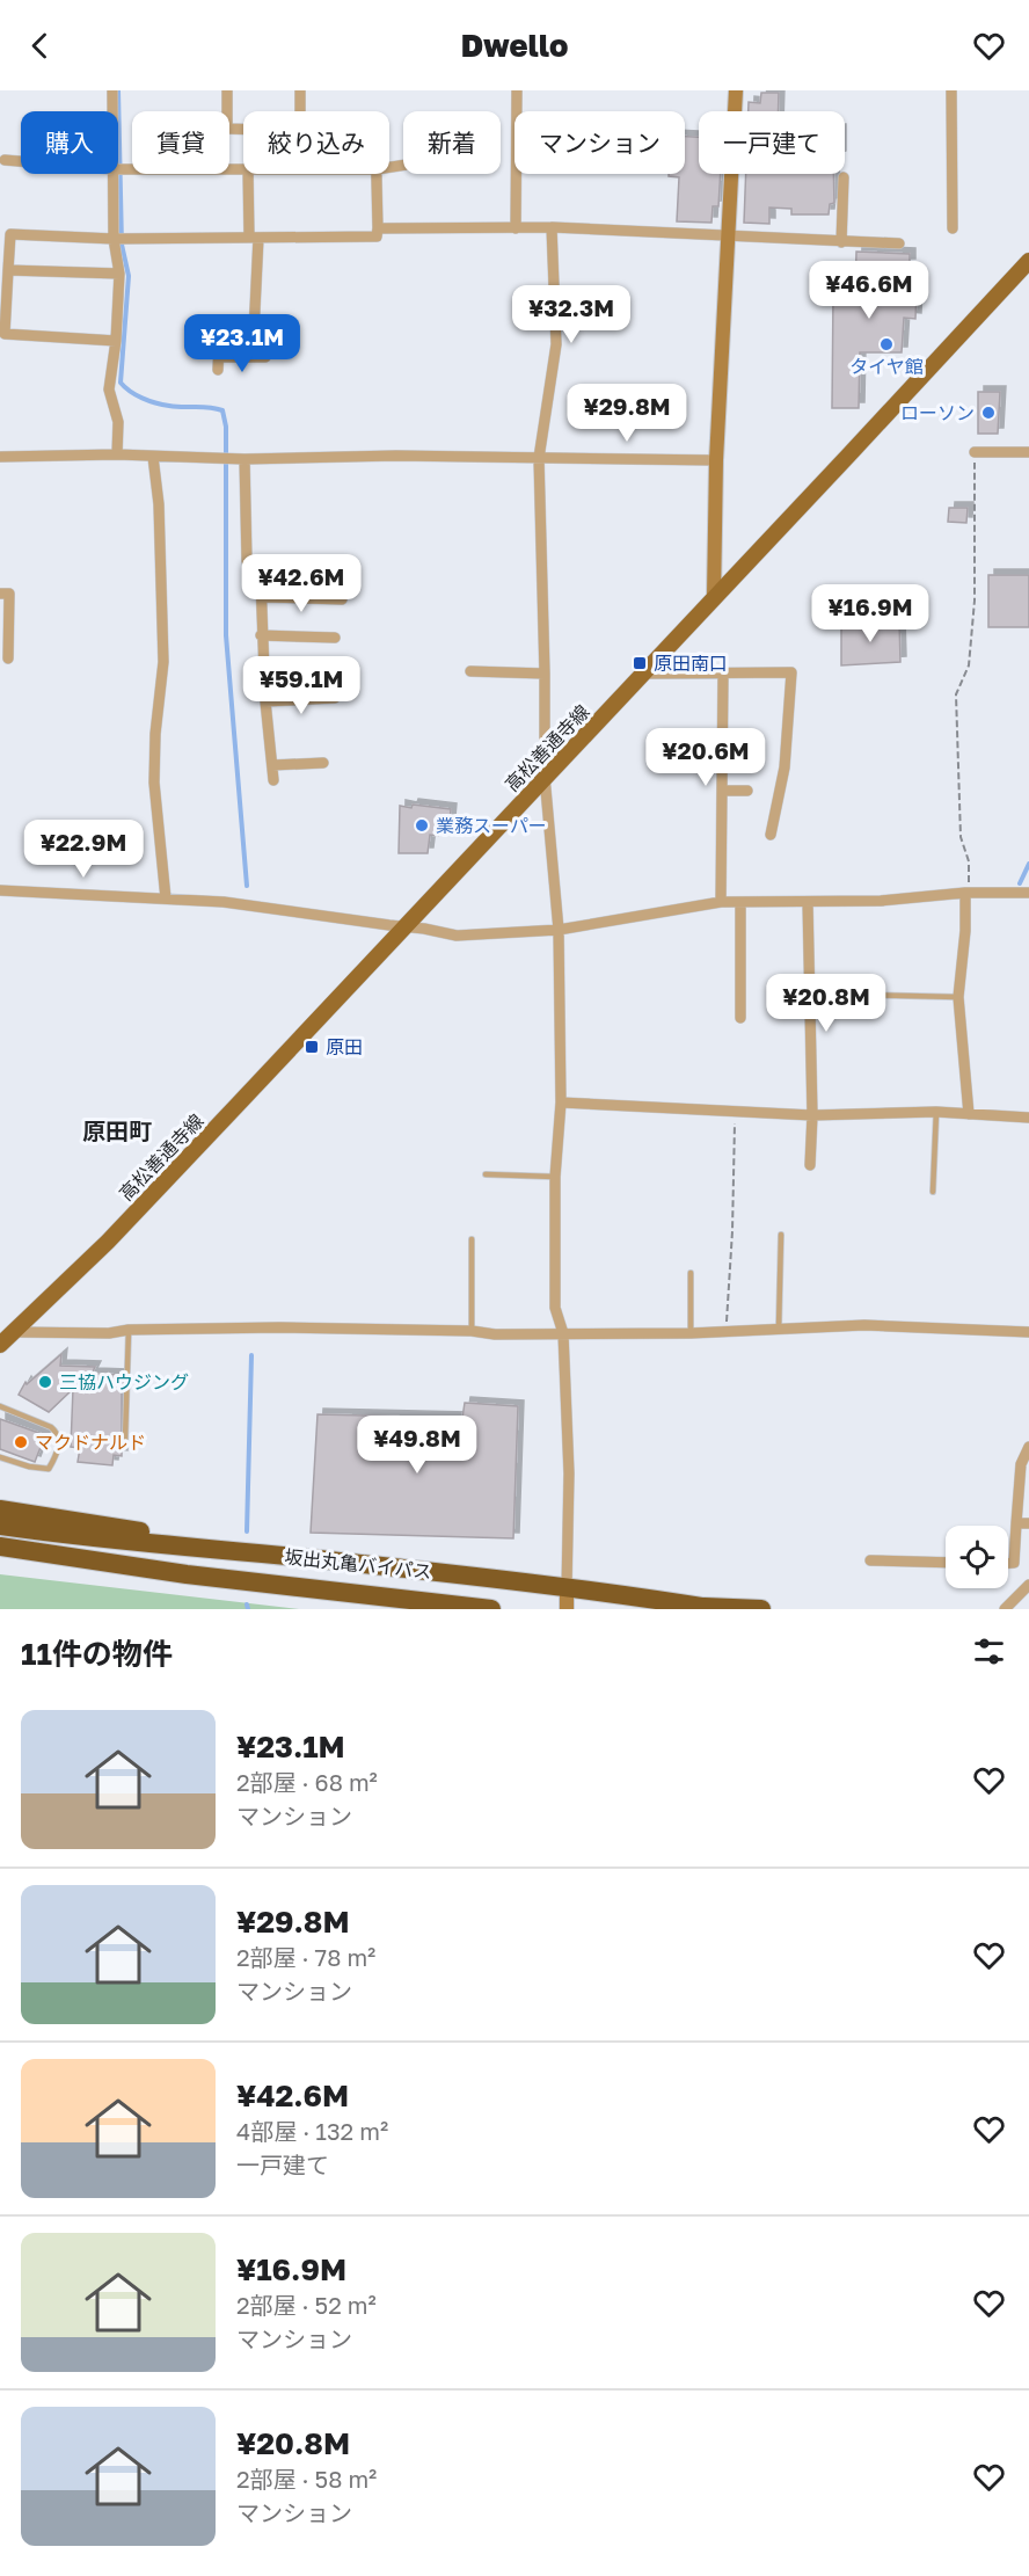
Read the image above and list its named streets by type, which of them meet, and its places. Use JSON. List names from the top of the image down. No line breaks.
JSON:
{"streets":{"highway":["坂出丸亀バイパス"],"main road":["高松善通寺線"]},"districts":["原田町"],"places":{"other":["タイヤ館","ローソン","業務スーパー","三協ハウジング","マクドナルド"],"transit":["原田南口","原田"]},"page":{"header":"Dwello","chip":["購入","賃貸","絞り込み","新着","マンション","一戸建て"],"price":["¥46.6M","¥32.3M","¥23.1M","¥29.8M","¥42.6M","¥16.9M","¥59.1M","¥20.6M","¥22.9M","¥20.8M","¥49.8M"],"heading":"11件の物件","list":[{"name":"¥23.1M","note":"2部屋 · 68 m² · マンション"},{"name":"¥29.8M","note":"2部屋 · 78 m² · マンション"},{"name":"¥42.6M","note":"4部屋 · 132 m² · 一戸建て"},{"name":"¥16.9M","note":"2部屋 · 52 m² · マンション"},{"name":"¥20.8M","note":"2部屋 · 58 m² · マンション"}]}}
